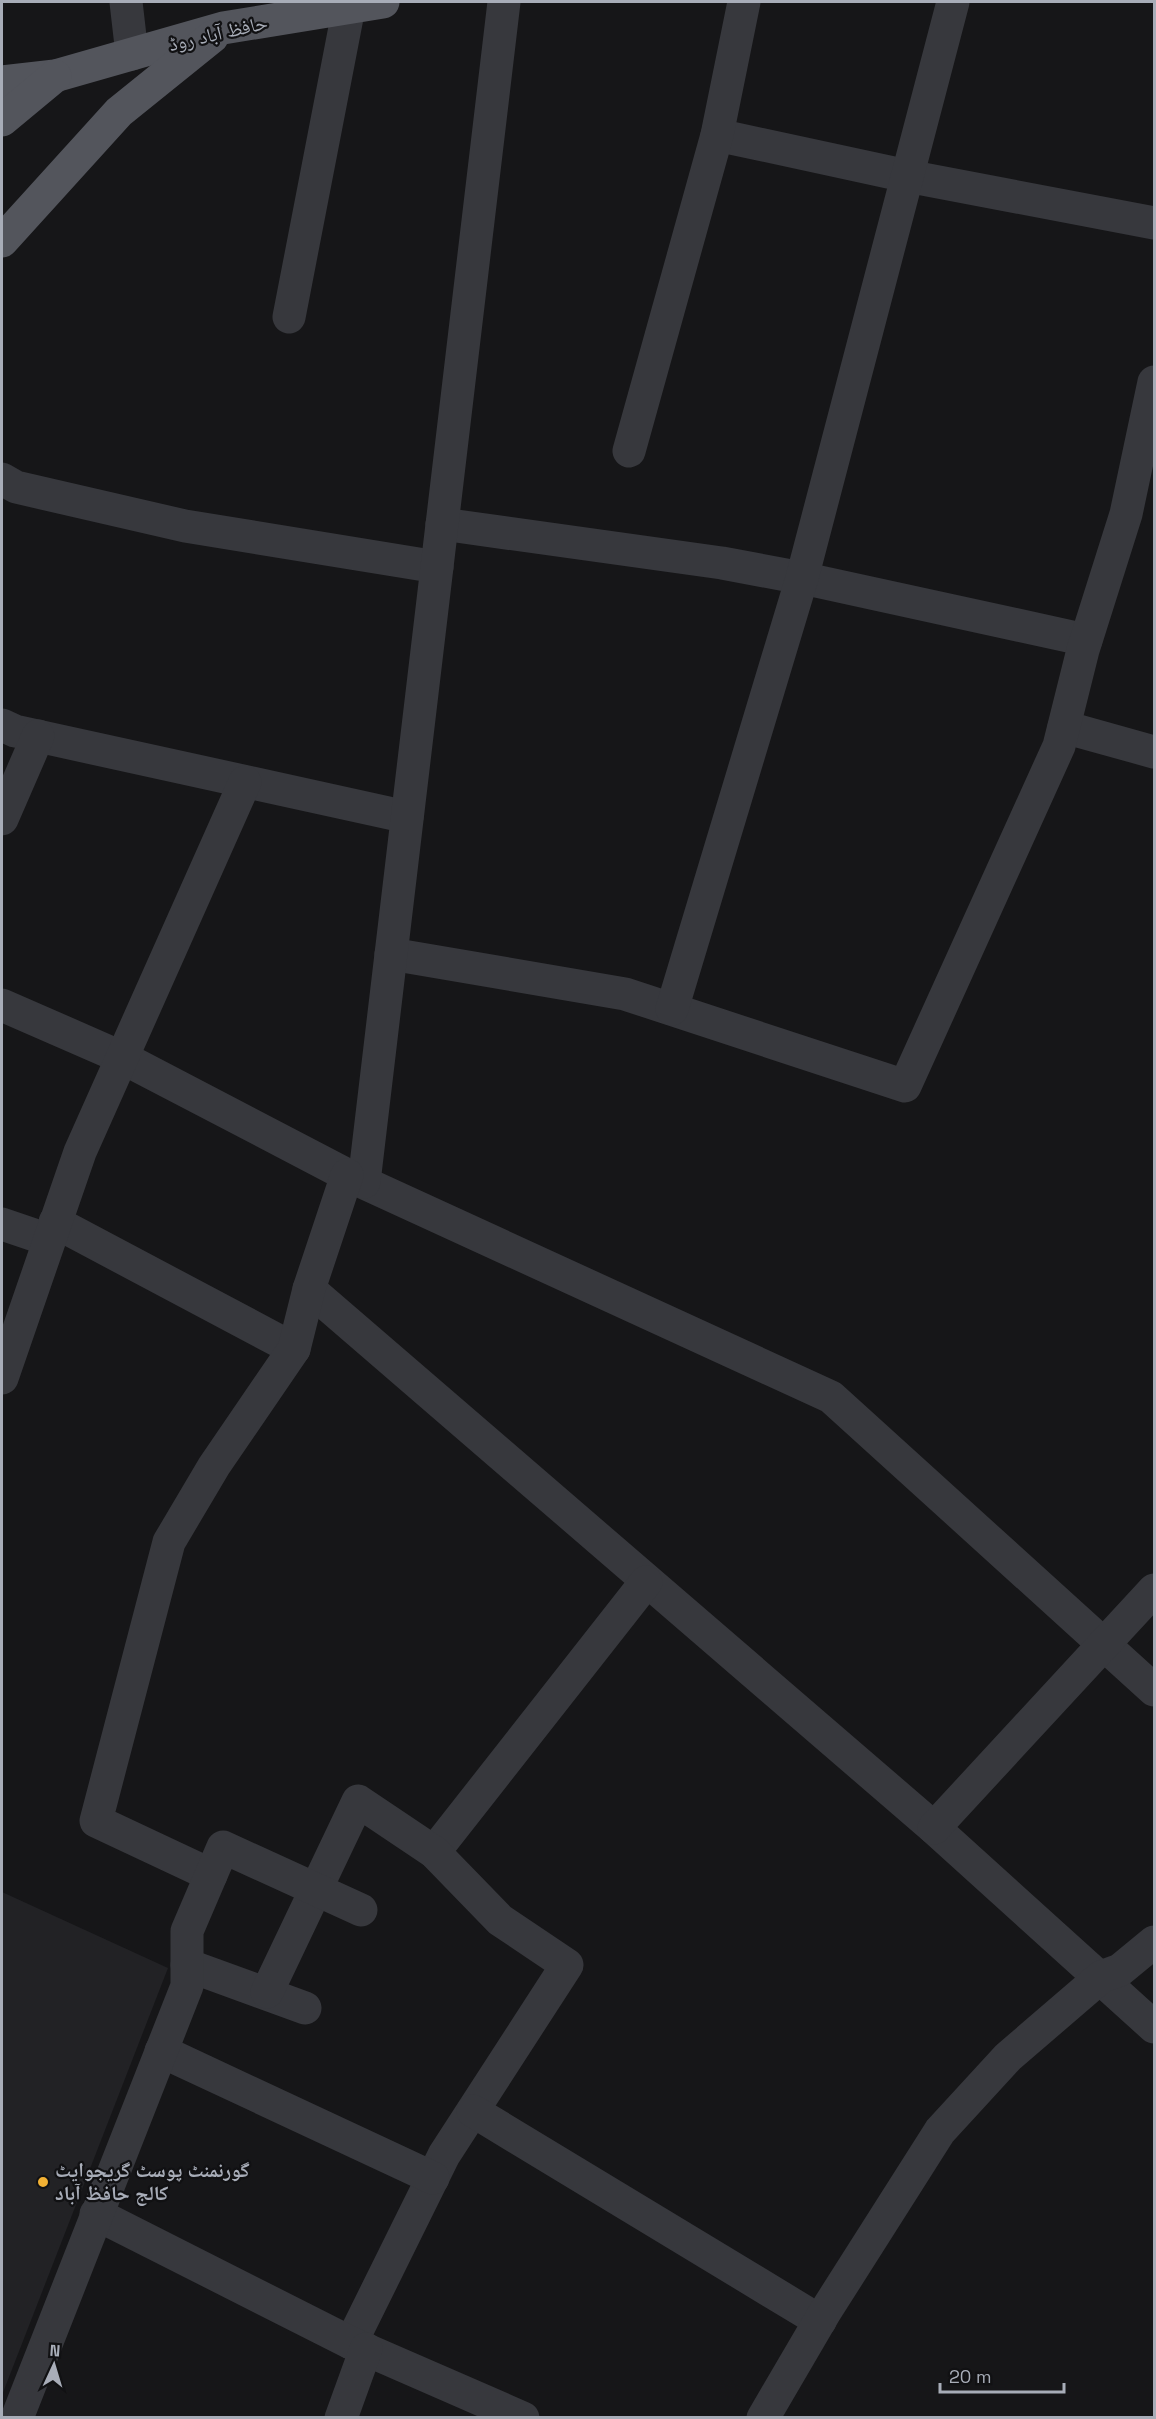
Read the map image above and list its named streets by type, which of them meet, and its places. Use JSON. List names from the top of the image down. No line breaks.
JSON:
{"streets":{"main road":["حافظ آباد روڈ"]},"places":["گورنمنٹ پوسٹ گریجوایٹ کالج حافظ آباد"],"scale_bar":"20 m","north":"top"}
